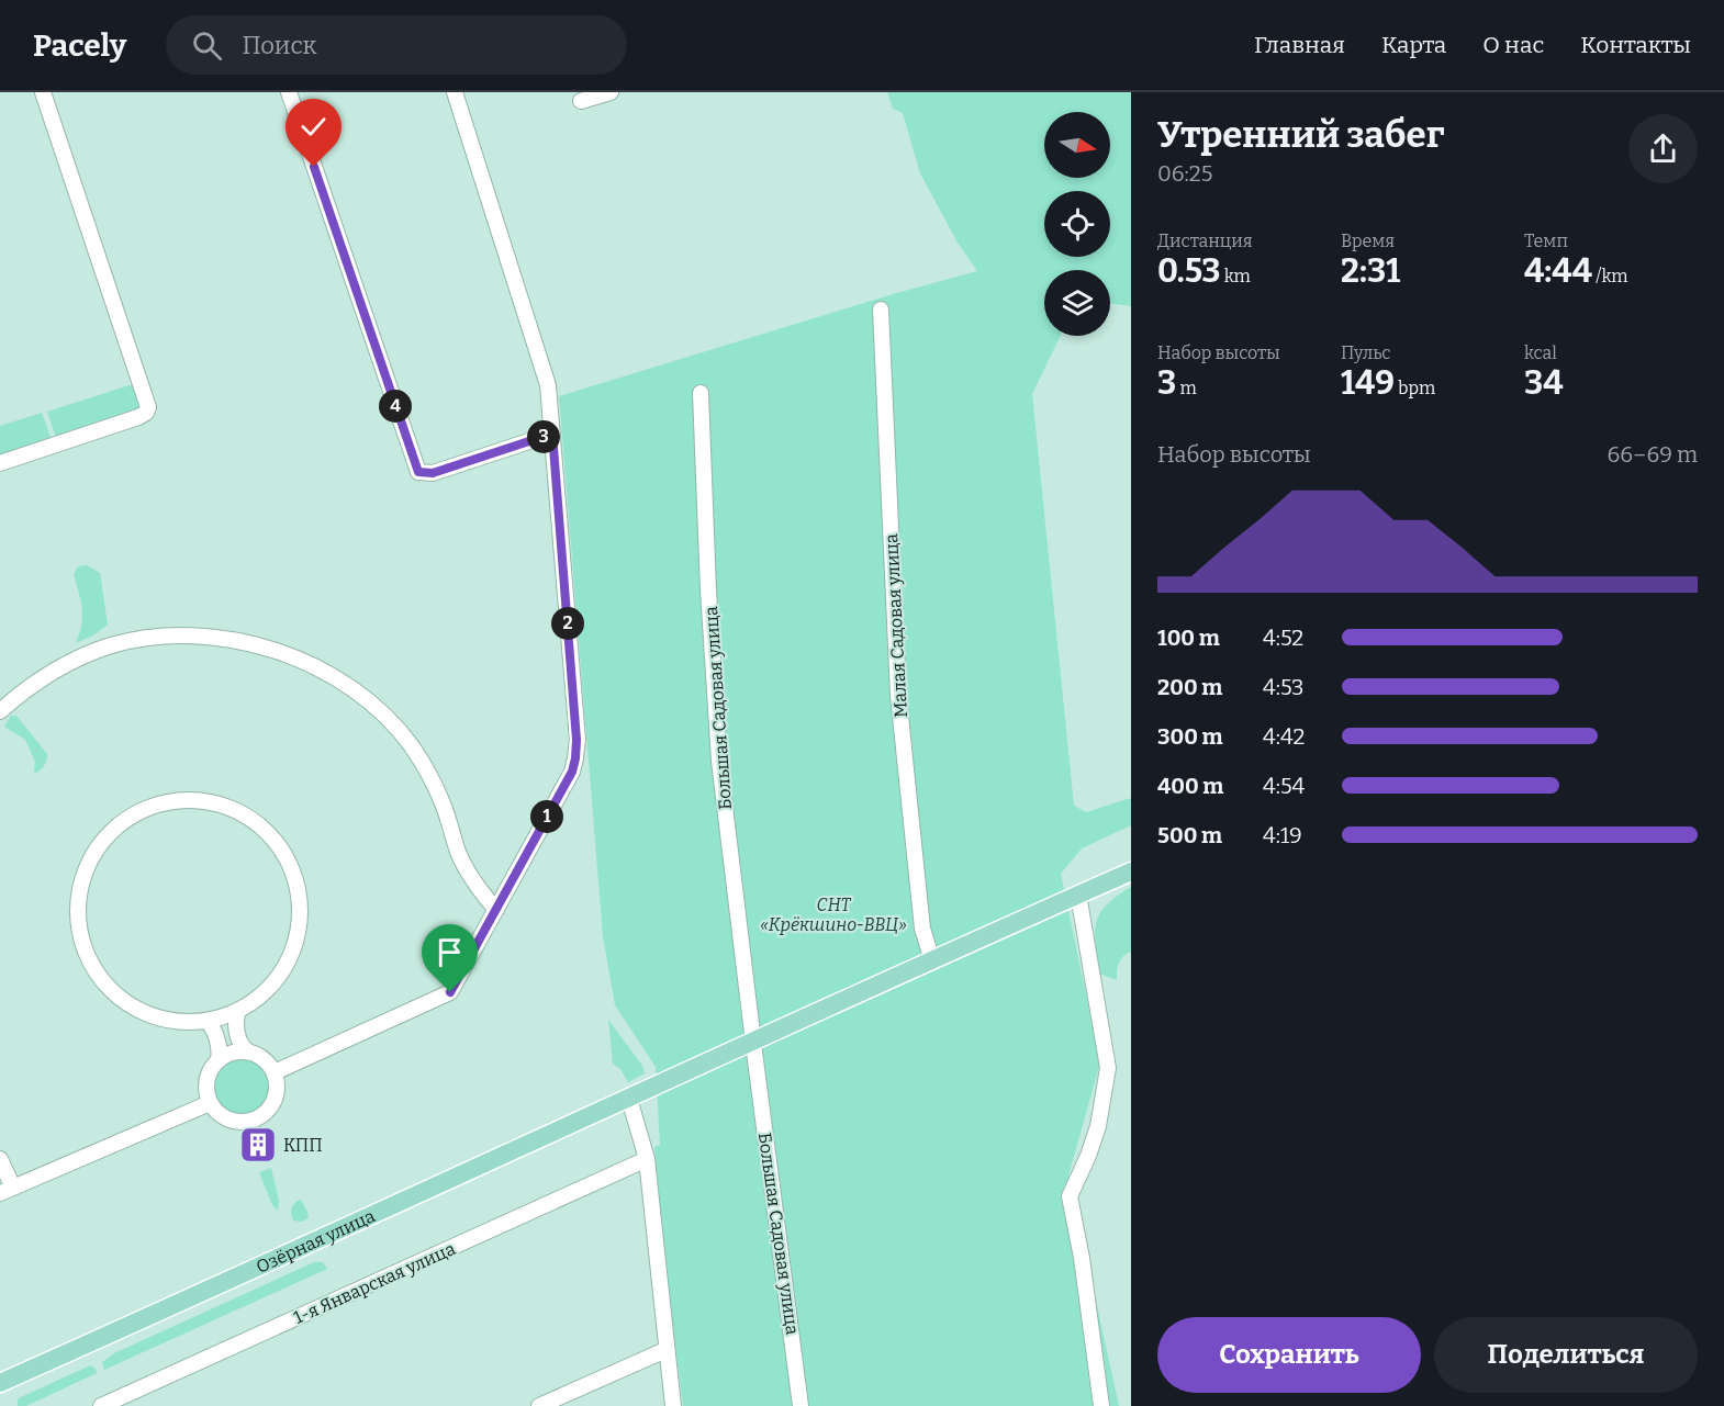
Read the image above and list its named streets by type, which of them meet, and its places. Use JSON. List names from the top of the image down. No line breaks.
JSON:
{"streets":{"main road":["Озёрная улица"],"street":["Малая Садовая улица","Большая Садовая улица","1-я Январская улица"]},"crossings":[["Малая Садовая улица","Озёрная улица"],["Большая Садовая улица","Озёрная улица"]],"parks":["СНТ «Крёкшино-ВВЦ»"],"places":{"building":["КПП"]},"north":"right","page":{"header":"Pacely","search":"Поиск","nav":["Главная","Карта","О нас","Контакты"],"heading":["Утренний забег","06:25"],"stats":[["Дистанция","0.53 km"],["Время","2:31"],["Темп","4:44 /km"],["Набор высоты","3 m"],["Пульс","149 bpm"],["kcal","34"]],"pins":["4","3","2","1"],"chart":["Набор высоты","66–69 m"],"list":[{"name":"100 m","note":"4:52"},{"name":"200 m","note":"4:53"},{"name":"300 m","note":"4:42"},{"name":"400 m","note":"4:54"},{"name":"500 m","note":"4:19"}],"buttons":["Сохранить","Поделиться"]}}
